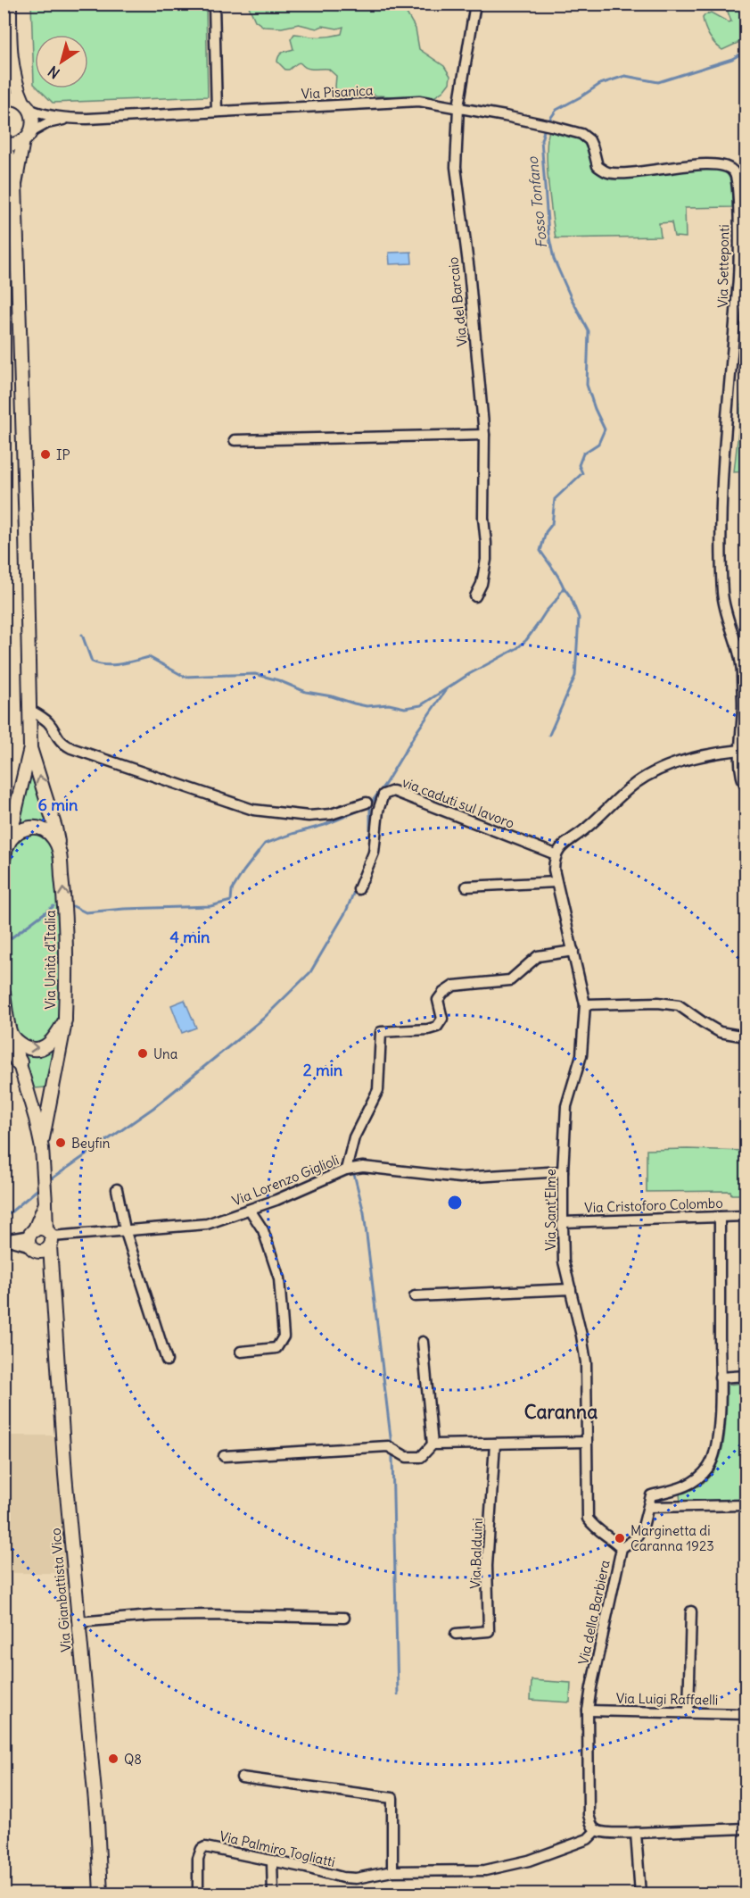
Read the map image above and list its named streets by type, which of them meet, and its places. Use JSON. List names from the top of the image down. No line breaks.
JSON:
{"streets":{"main road":["Via Unità d'Italia","Via Gianbattista Vico"],"street":["Via Pisanica","Via Setteponti","Via del Barcaio","via caduti sul lavoro","Via Lorenzo Giglioli","Via Cristoforo Colombo","Via Sant'Elme","Via Balduini","Via della Barbiera","Via Luigi Raffaelli","Via Palmiro Togliatti"]},"crossings":[["Via Pisanica","Via Setteponti"],["Via Pisanica","Via del Barcaio"],["Via Pisanica","Via Unità d'Italia"],["Via Setteponti","Via del Barcaio"],["via caduti sul lavoro","Via Sant'Elme"],["Via Lorenzo Giglioli","Via Sant'Elme"],["Via Lorenzo Giglioli","Via Gianbattista Vico"],["Via Cristoforo Colombo","Via Sant'Elme"],["Via Cristoforo Colombo","Via della Barbiera"],["Via Sant'Elme","Via della Barbiera"],["Via della Barbiera","Via Luigi Raffaelli"],["Via della Barbiera","Via Palmiro Togliatti"]],"districts":["Caranna"],"water":["Fosso Tonfano"],"places":["IP","Una","Beyfin","Marginetta di Caranna 1923","Q8"],"north":"bottom left","rings":["6 min","4 min","2 min"]}
